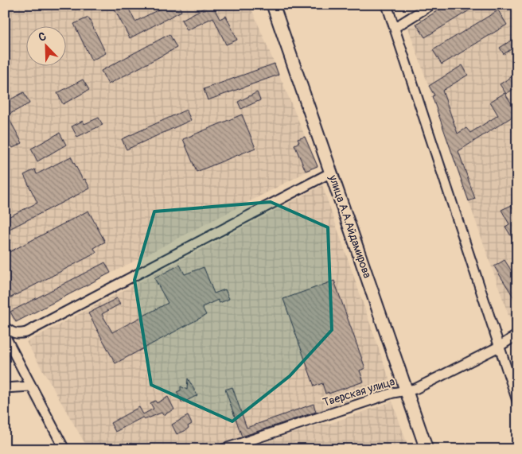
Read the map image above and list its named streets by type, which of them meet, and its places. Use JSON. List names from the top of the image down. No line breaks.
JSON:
{"streets":{"main road":["улица А.А.Айдамирова"],"street":["Тверская улица"]},"crossings":[["улица А.А.Айдамирова","Тверская улица"]],"north":"top left"}
